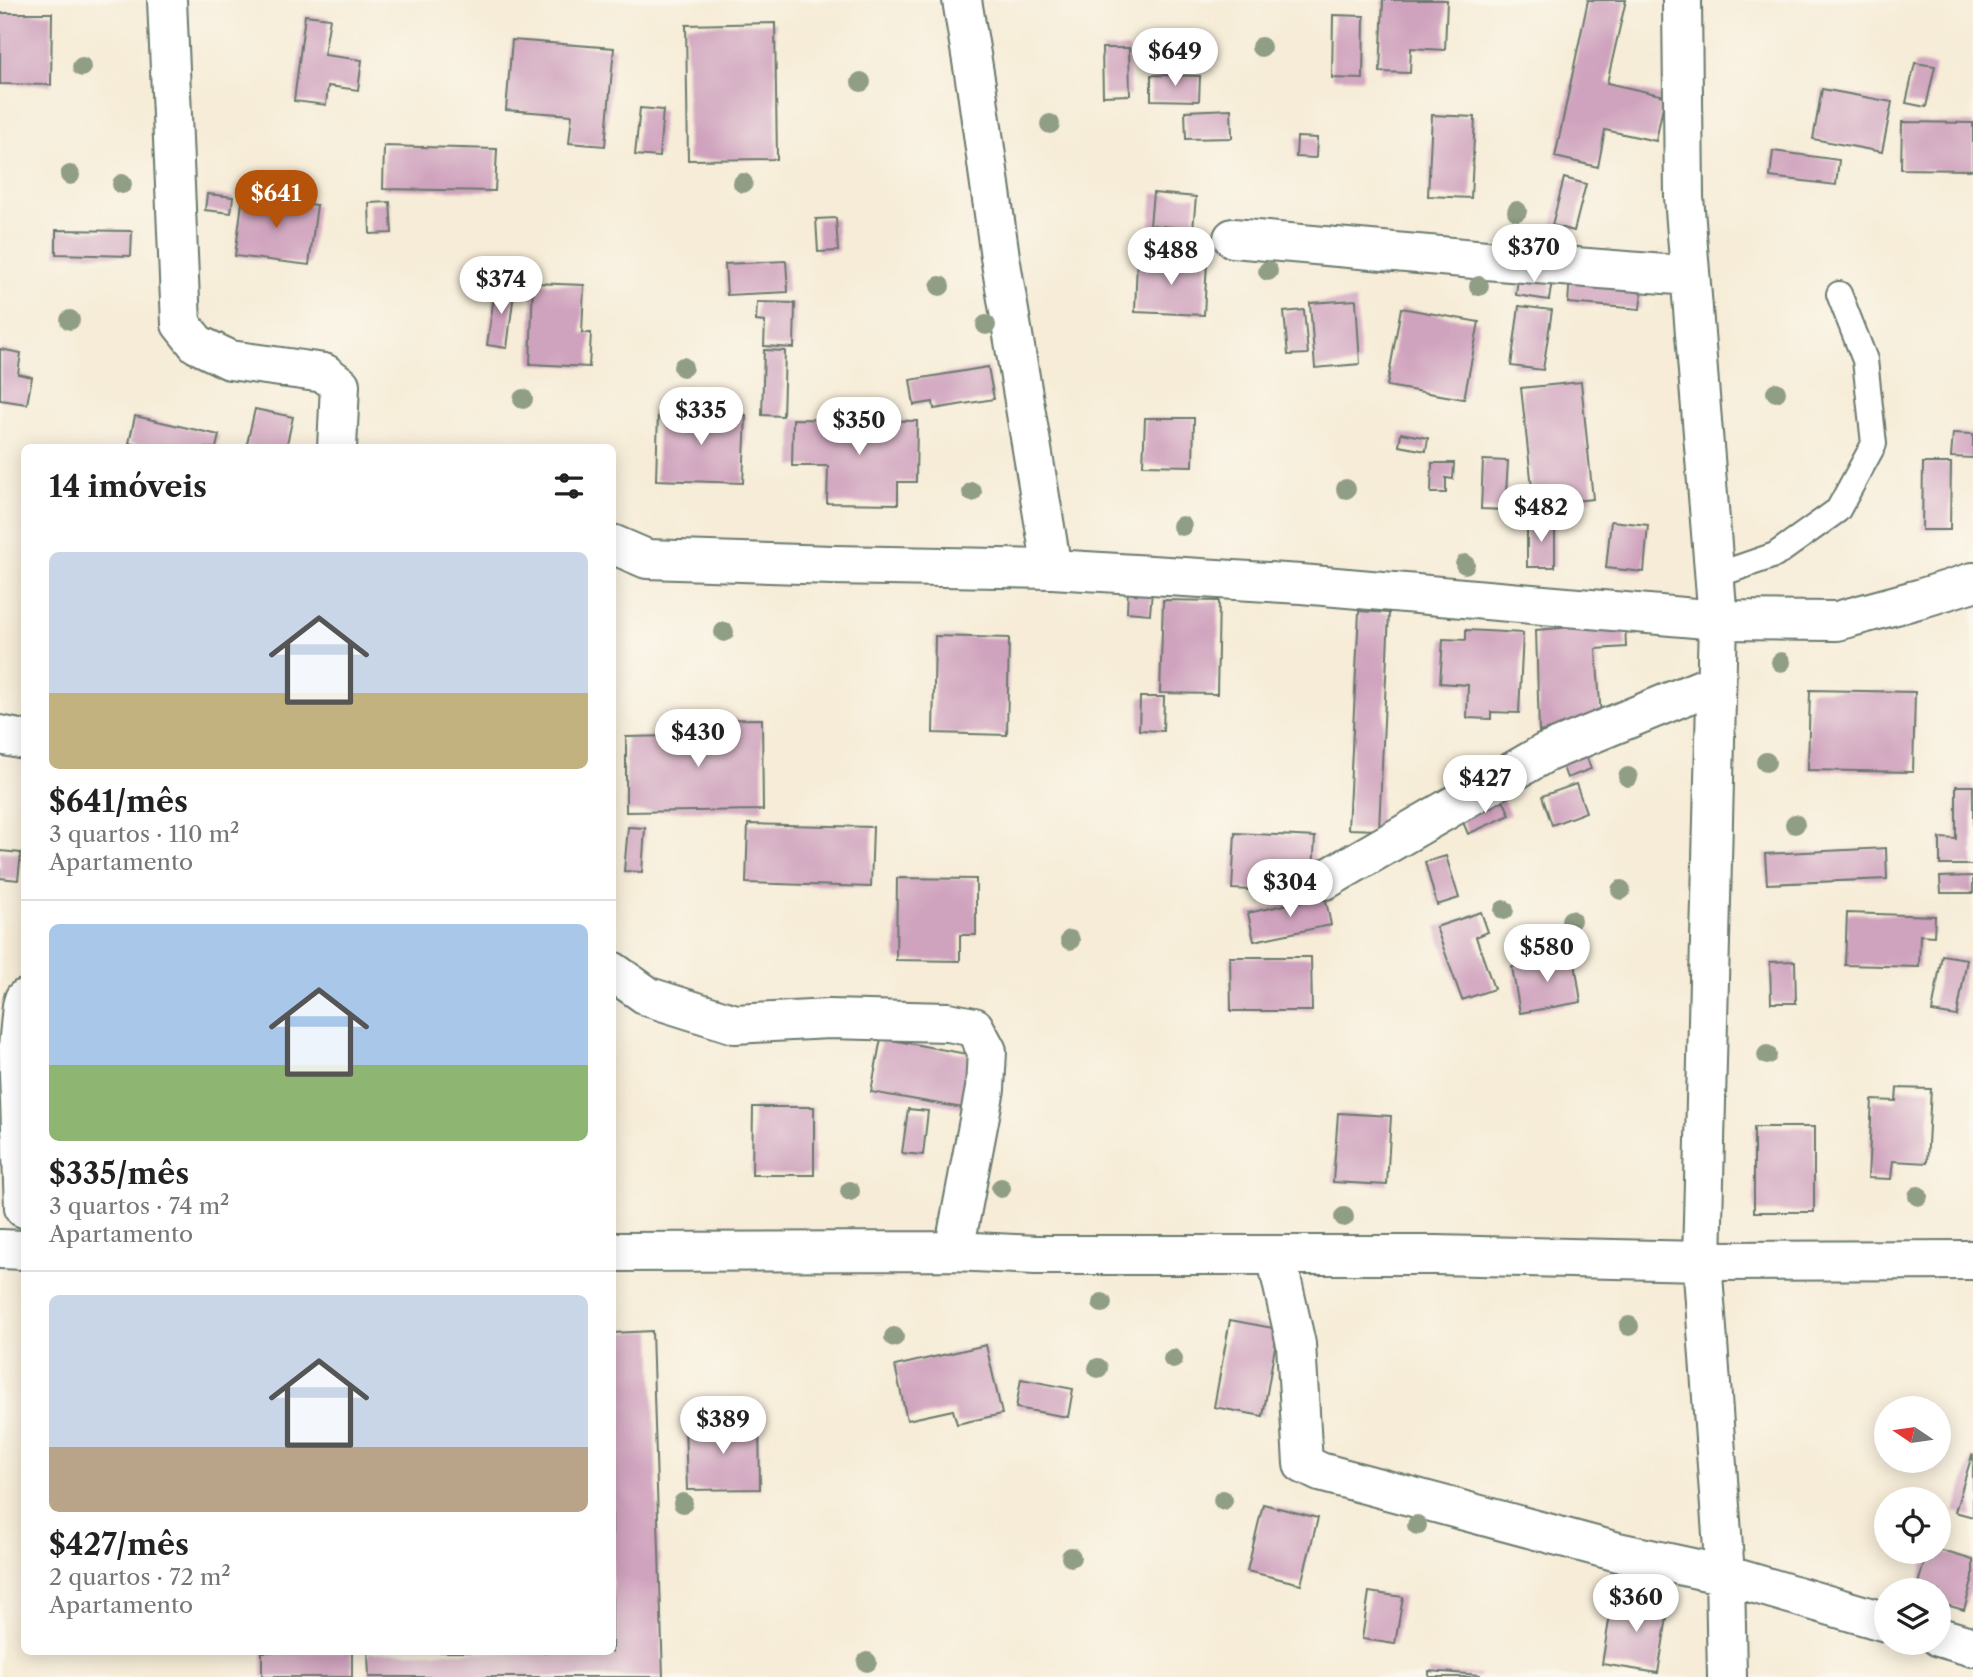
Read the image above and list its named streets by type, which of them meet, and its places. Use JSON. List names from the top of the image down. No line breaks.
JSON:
{"north":"left","page":{"price":["$649","$641","$370","$488","$374","$335","$350","$482","$430","$427","$304","$580","$389","$360"],"heading":"14 imóveis","list":[{"name":"$641/mês","note":"3 quartos · 110 m² · Apartamento"},{"name":"$335/mês","note":"3 quartos · 74 m² · Apartamento"},{"name":"$427/mês","note":"2 quartos · 72 m² · Apartamento"}]}}
